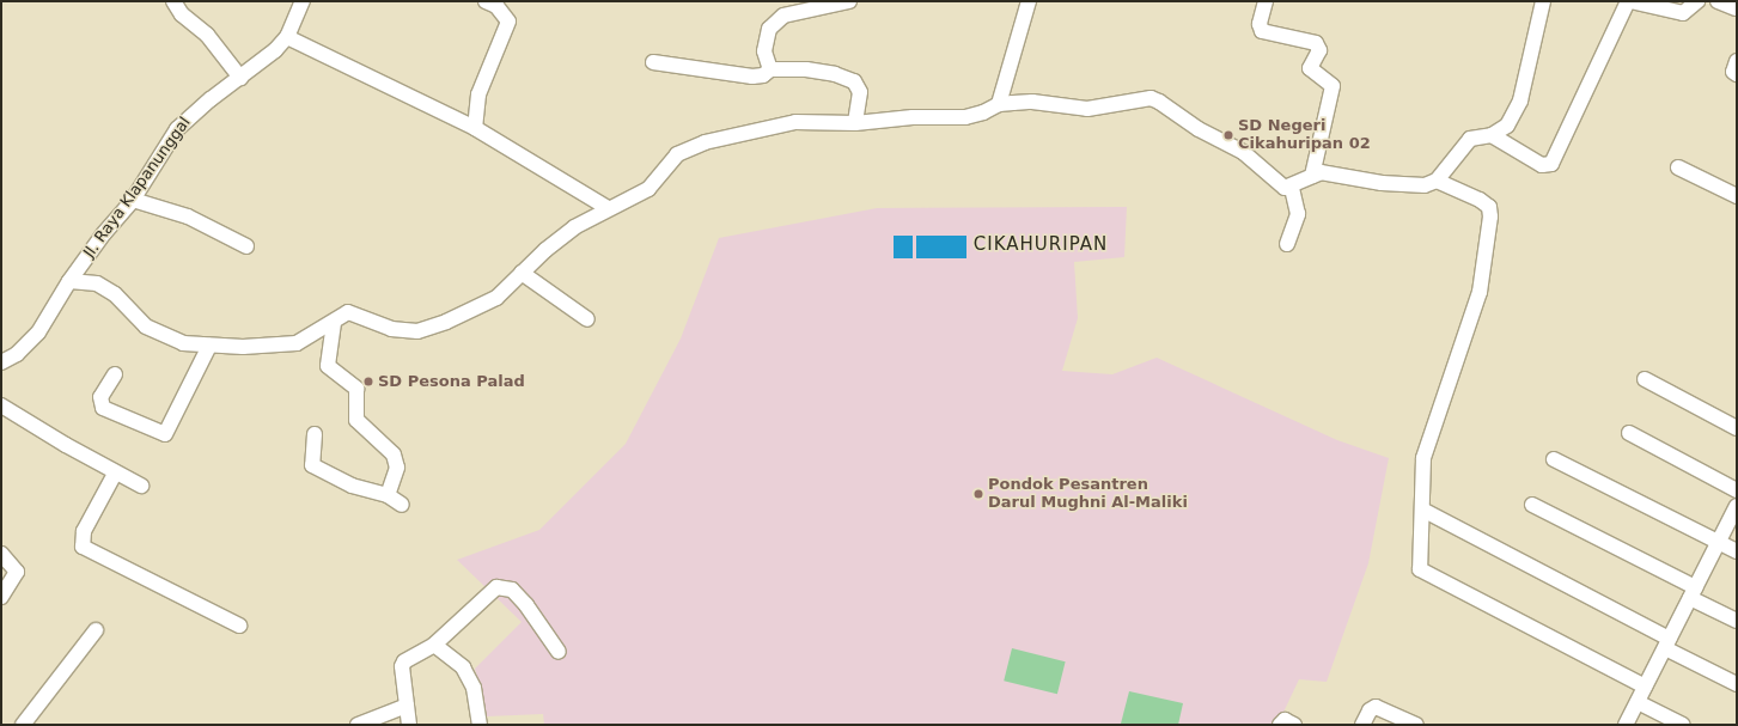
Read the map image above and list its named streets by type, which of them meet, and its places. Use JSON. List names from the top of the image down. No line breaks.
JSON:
{"streets":{"street":["Jl. Raya Klapanunggal"]},"districts":["CIKAHURIPAN"],"places":["SD Negeri Cikahuripan 02","SD Pesona Palad","Pondok Pesantren Darul Mughni Al-Maliki"]}
